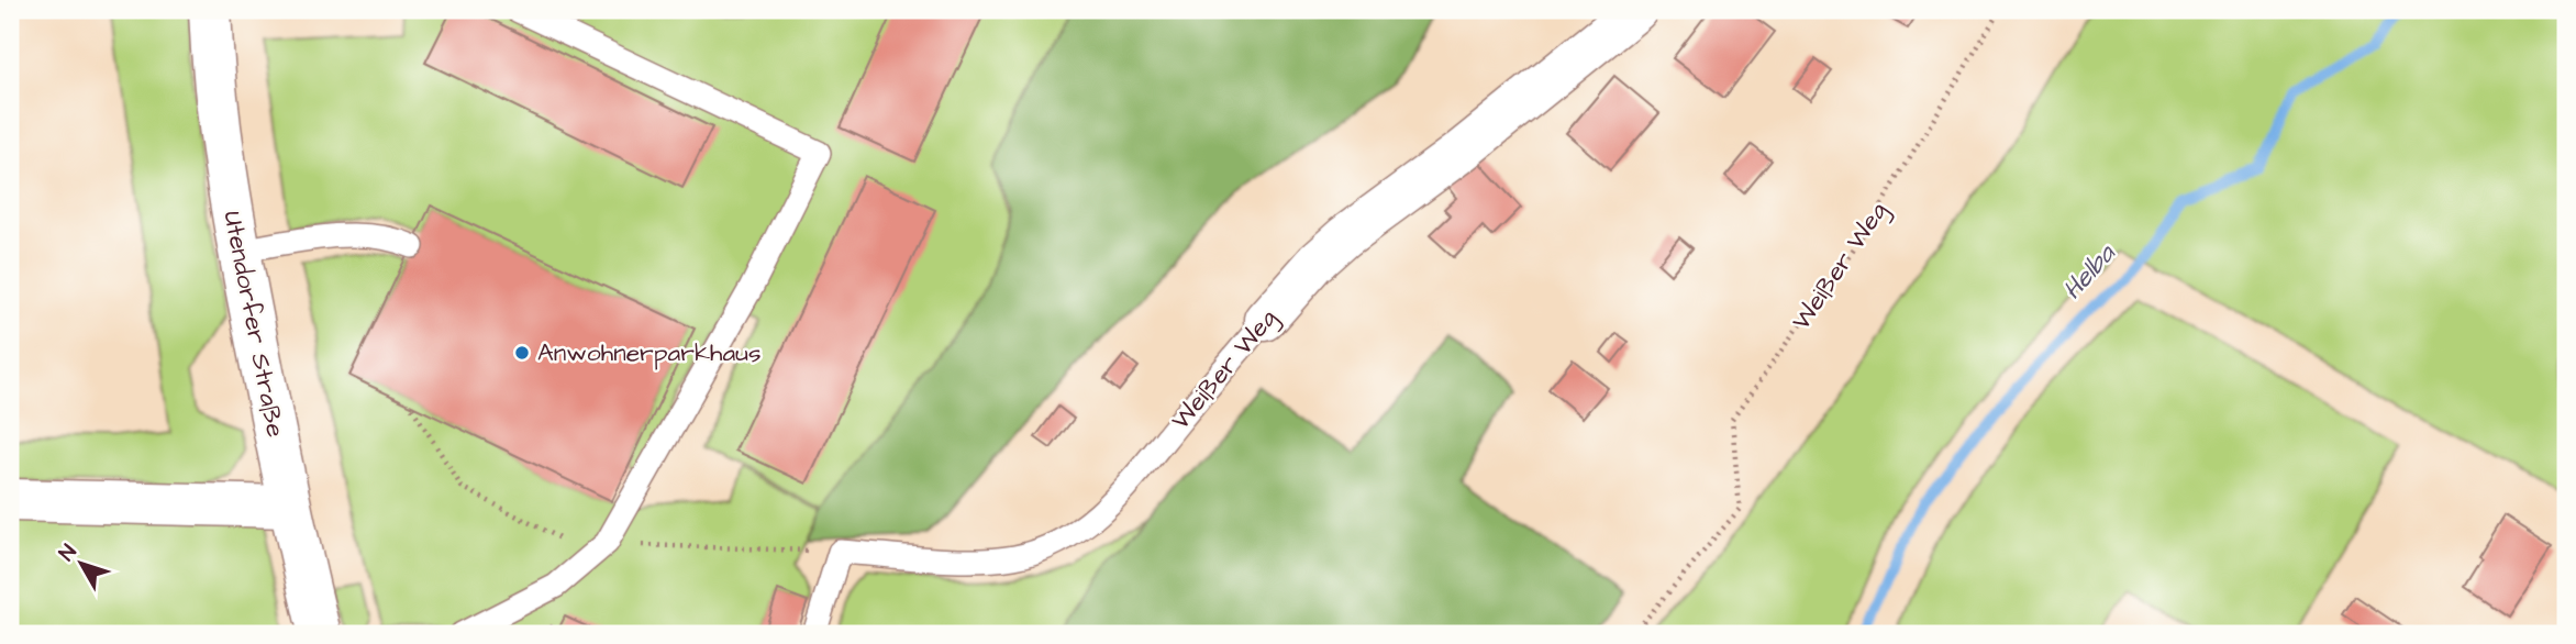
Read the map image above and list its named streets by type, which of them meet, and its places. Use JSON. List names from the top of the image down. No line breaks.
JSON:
{"streets":{"street":["Weißer Weg","Utendorfer Straße"]},"water":["Helba"],"places":["Anwohnerparkhaus"],"north":"top left"}
